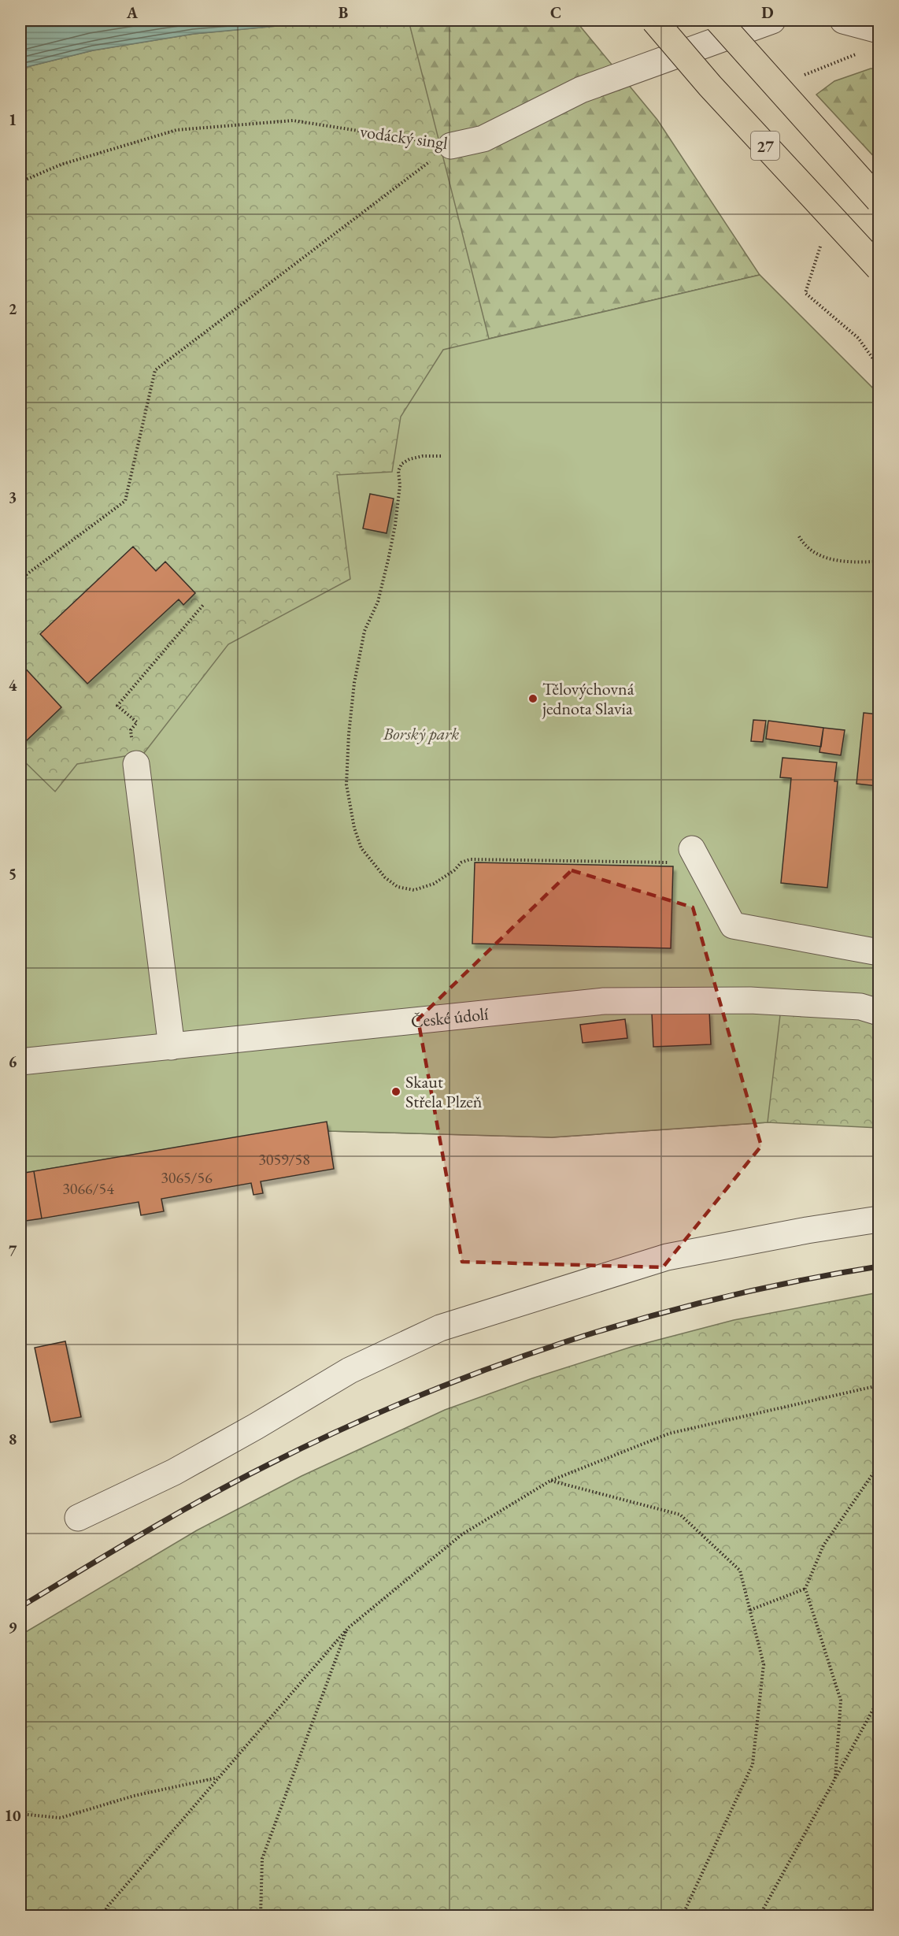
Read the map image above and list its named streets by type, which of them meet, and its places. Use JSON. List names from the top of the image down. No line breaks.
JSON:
{"streets":{"highway":["27"],"street":["vodácký singl","České údolí"]},"parks":["Borský park"],"places":["Tělovýchovná jednota Slavia","Skaut Střela Plzeň"],"house_numbers":["3059/58","3065/56","3066/54"],"grid":{"columns":["A","B","C","D"],"rows":["1","2","3","4","5","6","7","8","9","10"]}}
